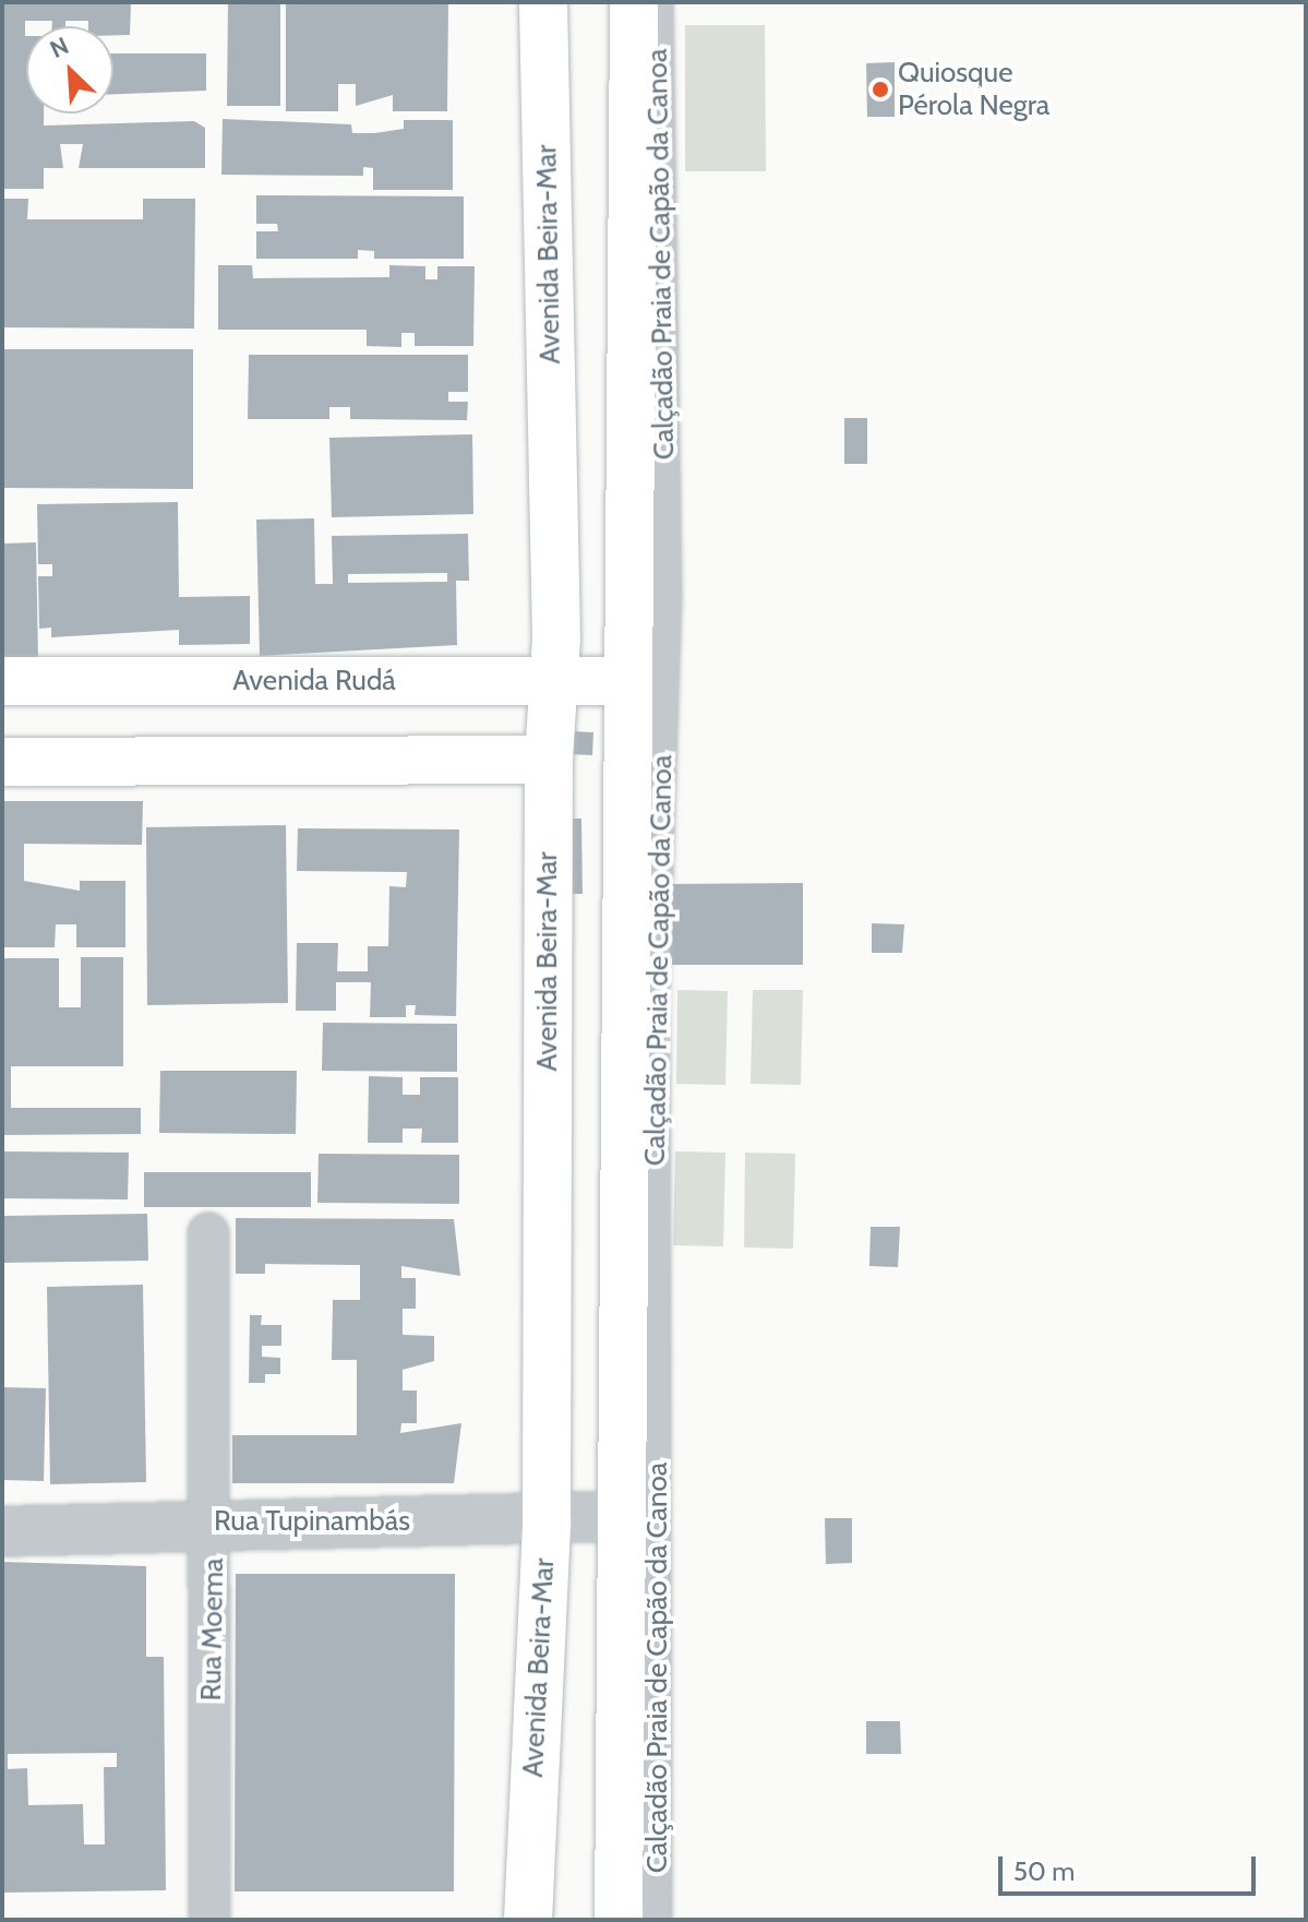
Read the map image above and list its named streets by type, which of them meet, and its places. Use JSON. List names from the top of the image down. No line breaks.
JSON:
{"streets":{"main road":["Avenida Beira-Mar","Avenida Rudá"],"street":["Calçadão Praia de Capão da Canoa","Rua Tupinambás","Rua Moema"]},"crossings":[["Avenida Beira-Mar","Avenida Rudá"],["Avenida Beira-Mar","Rua Tupinambás"],["Rua Tupinambás","Rua Moema"]],"places":["Quiosque Pérola Negra"],"scale_bar":"50 m","north":"top left"}
